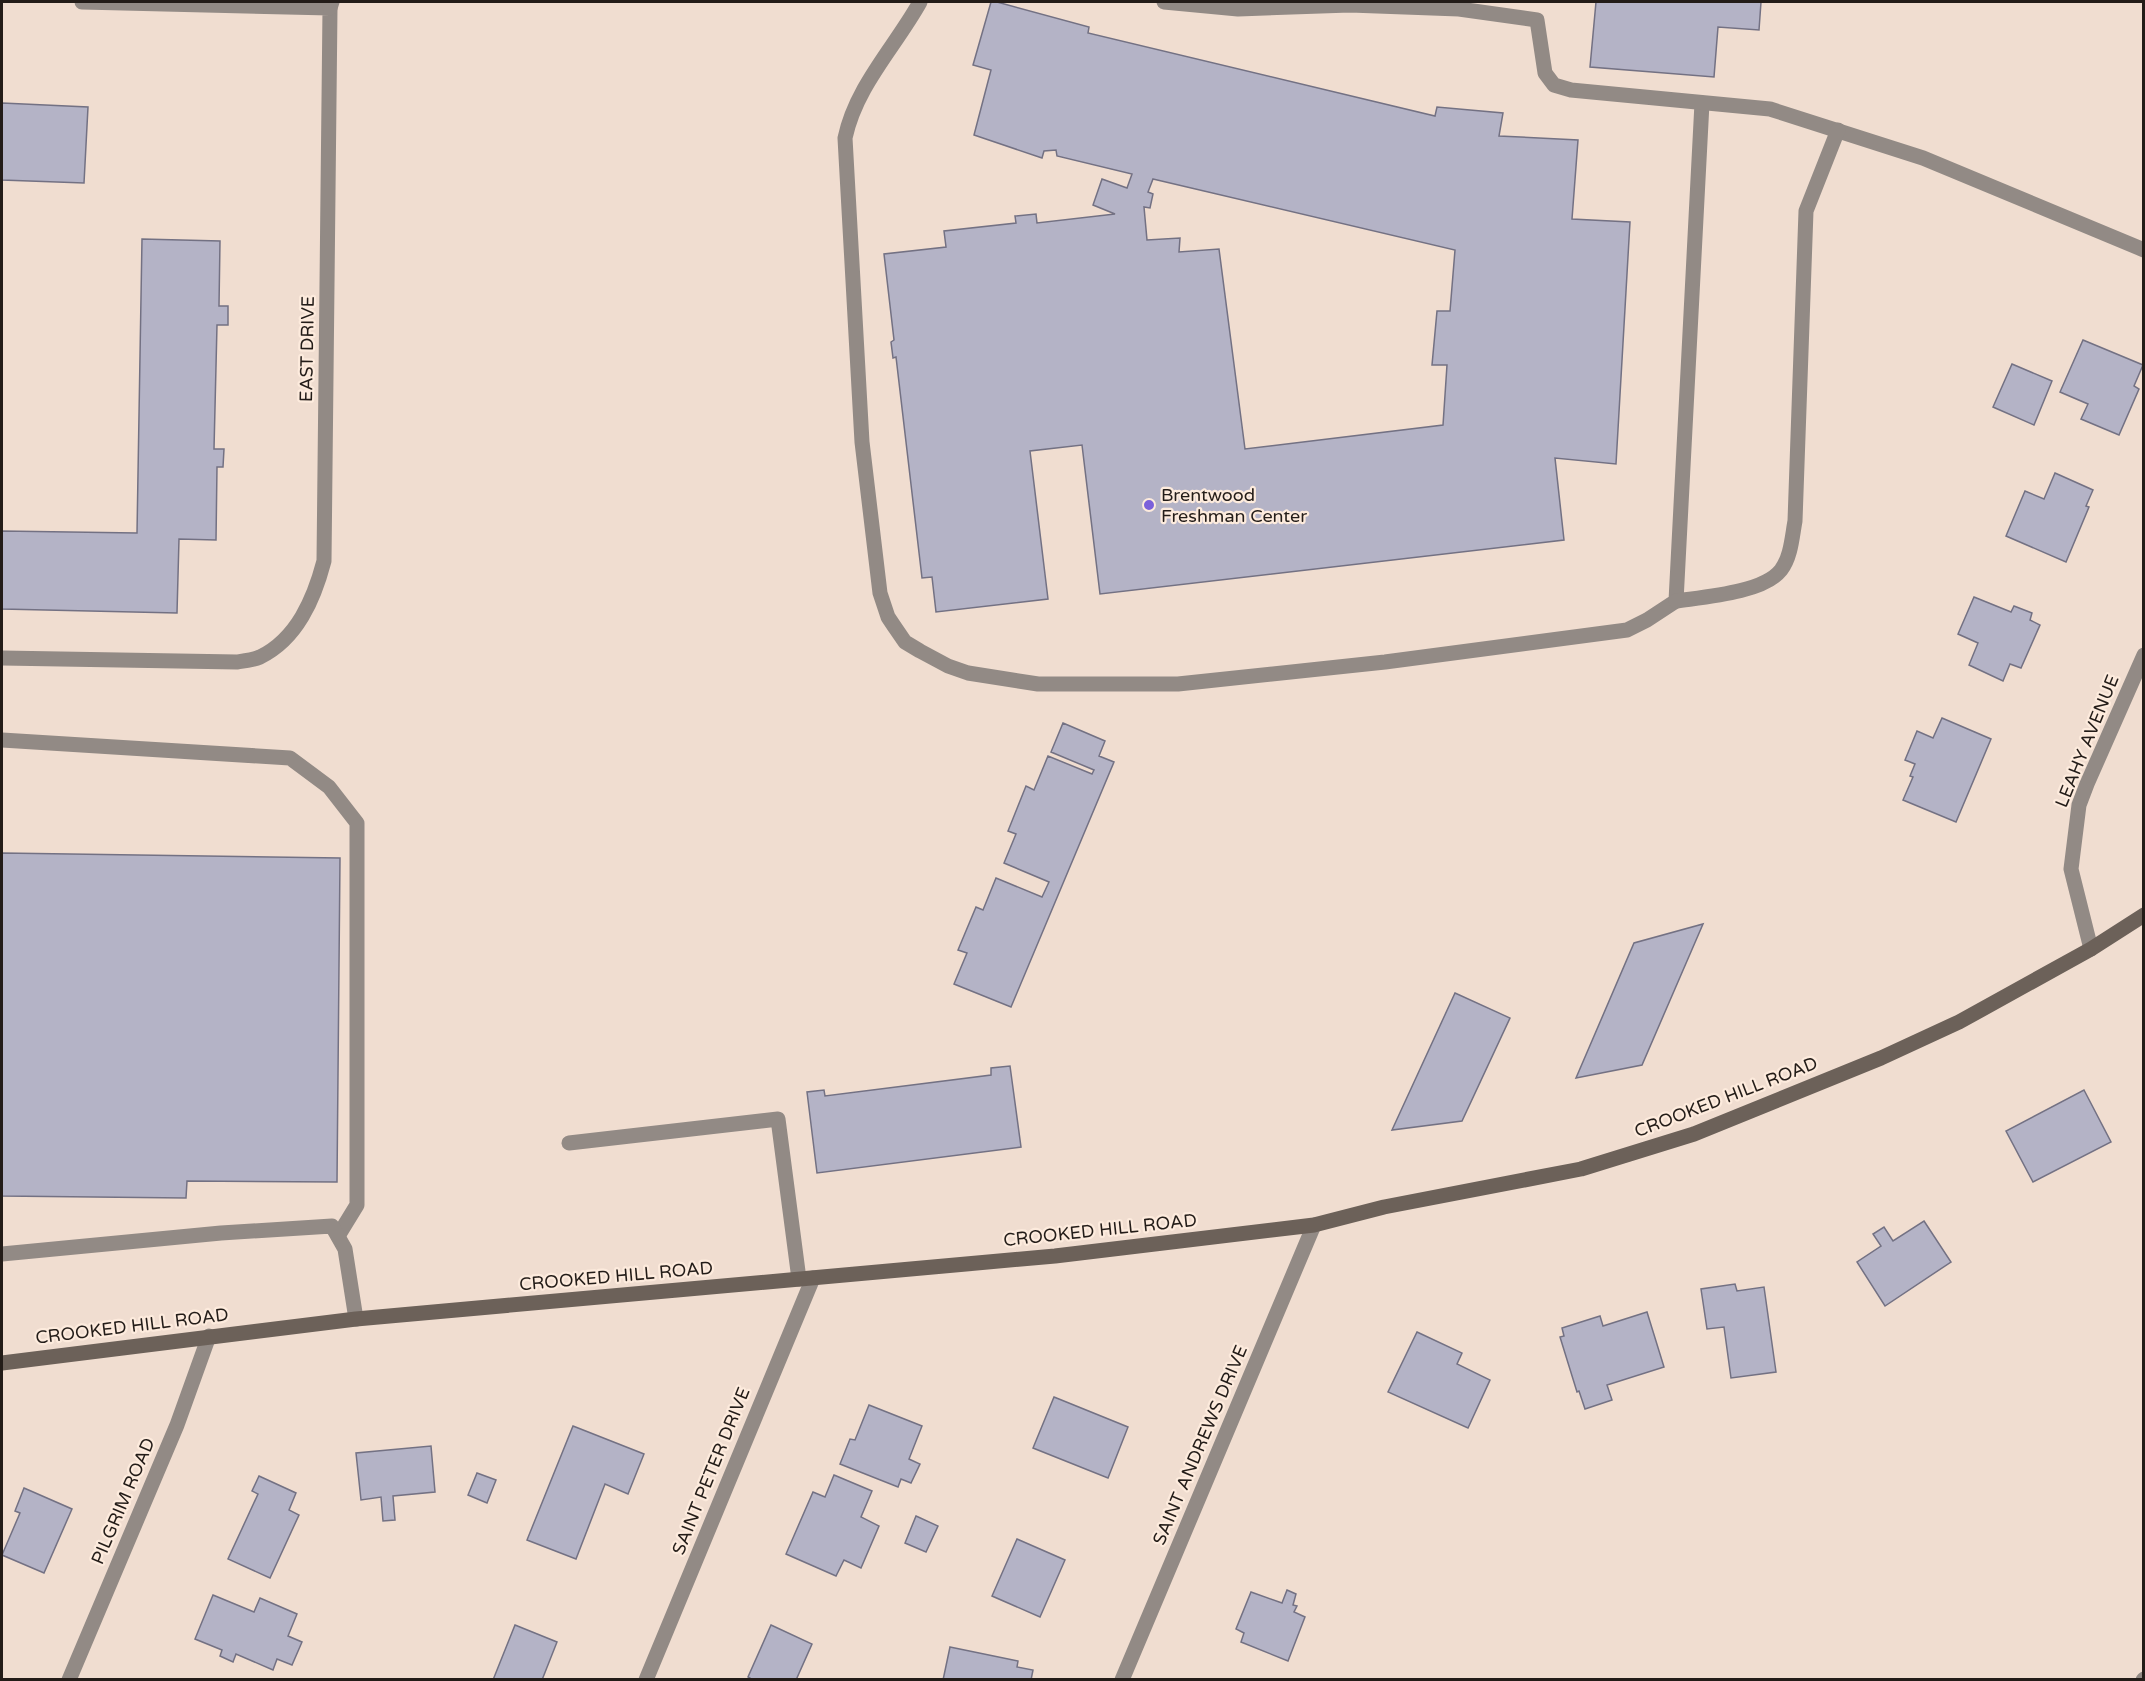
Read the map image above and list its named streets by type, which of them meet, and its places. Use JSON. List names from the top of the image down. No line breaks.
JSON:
{"streets":{"main road":["CROOKED HILL ROAD"],"street":["EAST DRIVE","LEAHY AVENUE","SAINT ANDREWS DRIVE","SAINT PETER DRIVE","PILGRIM ROAD"]},"crossings":[["LEAHY AVENUE","CROOKED HILL ROAD"],["CROOKED HILL ROAD","SAINT ANDREWS DRIVE"],["CROOKED HILL ROAD","SAINT PETER DRIVE"],["CROOKED HILL ROAD","PILGRIM ROAD"]],"places":["Brentwood Freshman Center"]}
